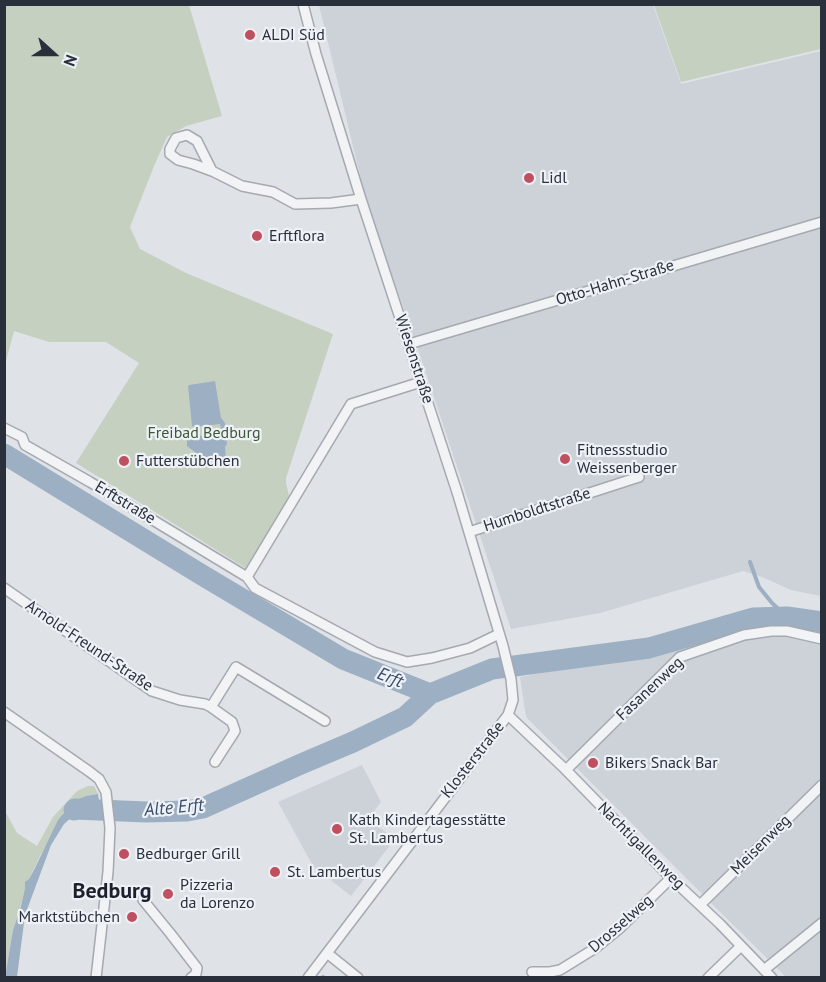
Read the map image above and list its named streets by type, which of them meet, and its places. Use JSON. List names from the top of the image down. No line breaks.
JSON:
{"streets":{"street":["Otto-Hahn-Straße","Wiesenstraße","Erftstraße","Humboldtstraße","Arnold-Freund-Straße","Fasanenweg","Klosterstraße","Meisenweg","Nachtigallenweg","Drosselweg"]},"crossings":[["Otto-Hahn-Straße","Wiesenstraße"],["Wiesenstraße","Erftstraße"],["Wiesenstraße","Humboldtstraße"],["Wiesenstraße","Klosterstraße"],["Wiesenstraße","Nachtigallenweg"],["Fasanenweg","Nachtigallenweg"],["Klosterstraße","Nachtigallenweg"],["Meisenweg","Nachtigallenweg"],["Nachtigallenweg","Drosselweg"]],"districts":["Bedburg"],"water":["Erft","Alte Erft"],"parks":["Freibad Bedburg"],"places":["ALDI Süd","Lidl","Erftflora","Fitnessstudio Weissenberger","Futterstübchen","Bikers Snack Bar","Kath Kindertagesstätte St. Lambertus","Bedburger Grill","St. Lambertus","Pizzeria da Lorenzo","Marktstübchen"],"north":"right"}
